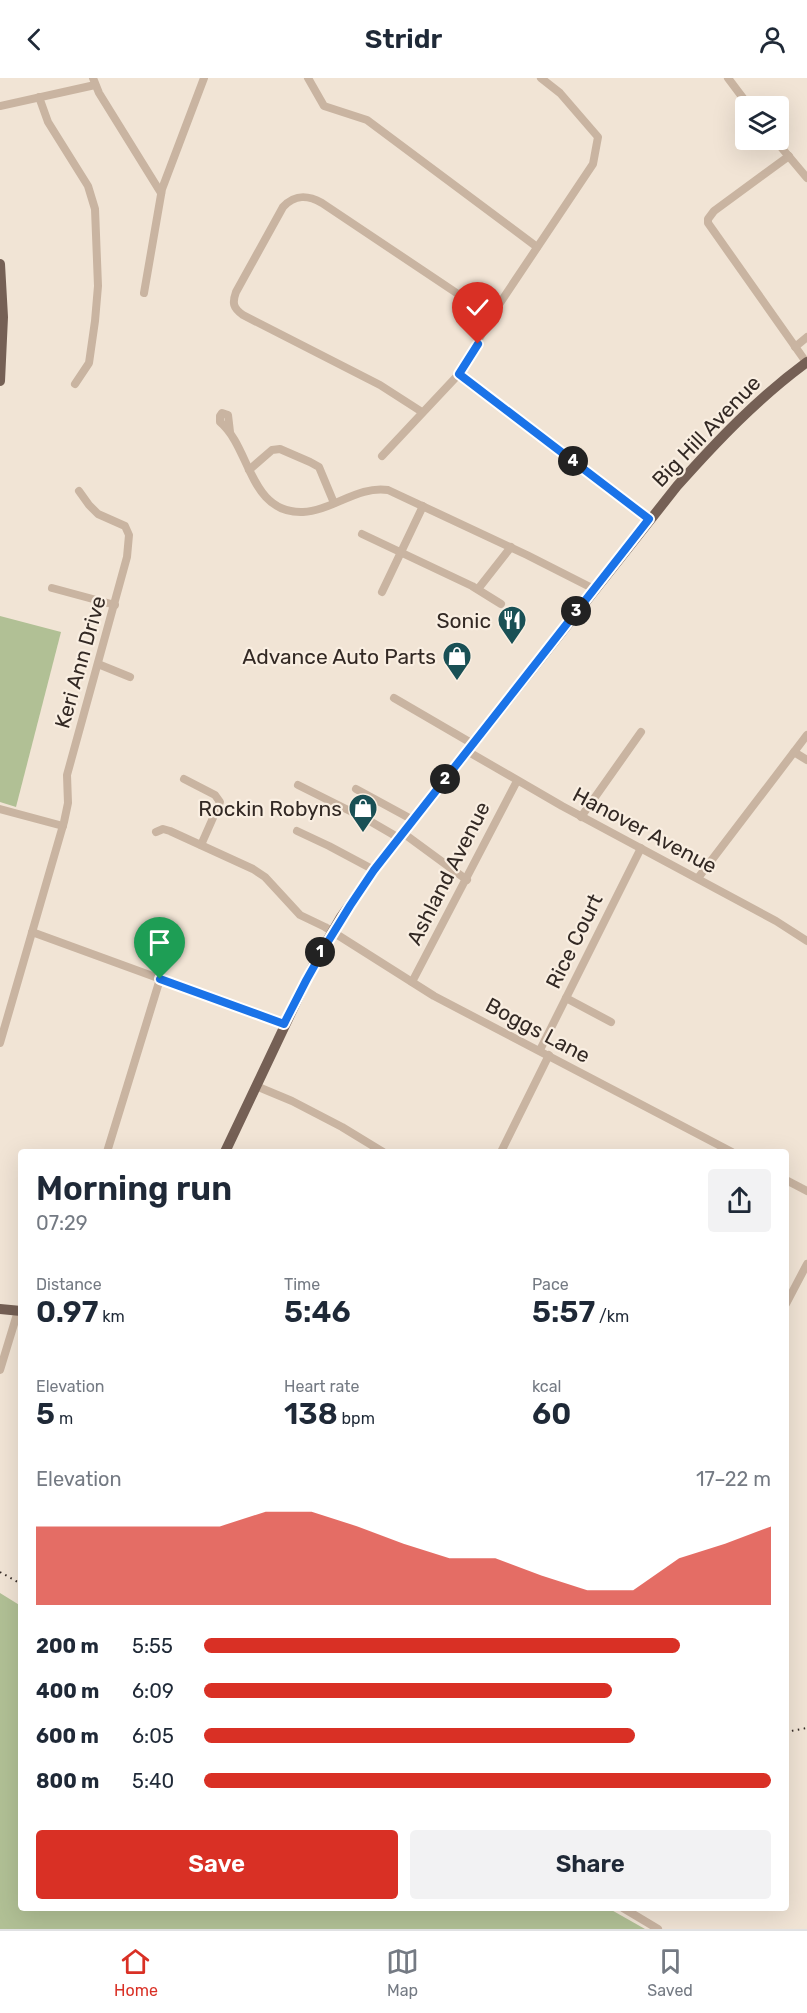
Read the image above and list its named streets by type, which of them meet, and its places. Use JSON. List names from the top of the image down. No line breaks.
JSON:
{"streets":{"main road":["Big Hill Avenue"],"street":["Keri Ann Drive","Hanover Avenue","Ashland Avenue","Rice Court","Boggs Lane"]},"crossings":[["Big Hill Avenue","Hanover Avenue"],["Big Hill Avenue","Boggs Lane"],["Hanover Avenue","Ashland Avenue"],["Hanover Avenue","Rice Court"],["Ashland Avenue","Boggs Lane"],["Rice Court","Boggs Lane"]],"places":{"restaurant":["Sonic"],"shop":["Advance Auto Parts","Rockin Robyns"]},"page":{"header":"Stridr","pins":["4","3","2","1"],"heading":["Morning run","07:29"],"stats":[["Distance","0.97 km"],["Time","5:46"],["Pace","5:57 /km"],["Elevation","5 m"],["Heart rate","138 bpm"],["kcal","60"]],"chart":["Elevation","17–22 m"],"list":[{"name":"200 m","note":"5:55"},{"name":"400 m","note":"6:09"},{"name":"600 m","note":"6:05"},{"name":"800 m","note":"5:40"}],"buttons":["Save","Share"],"tabs":["Home","Map","Saved"]}}
